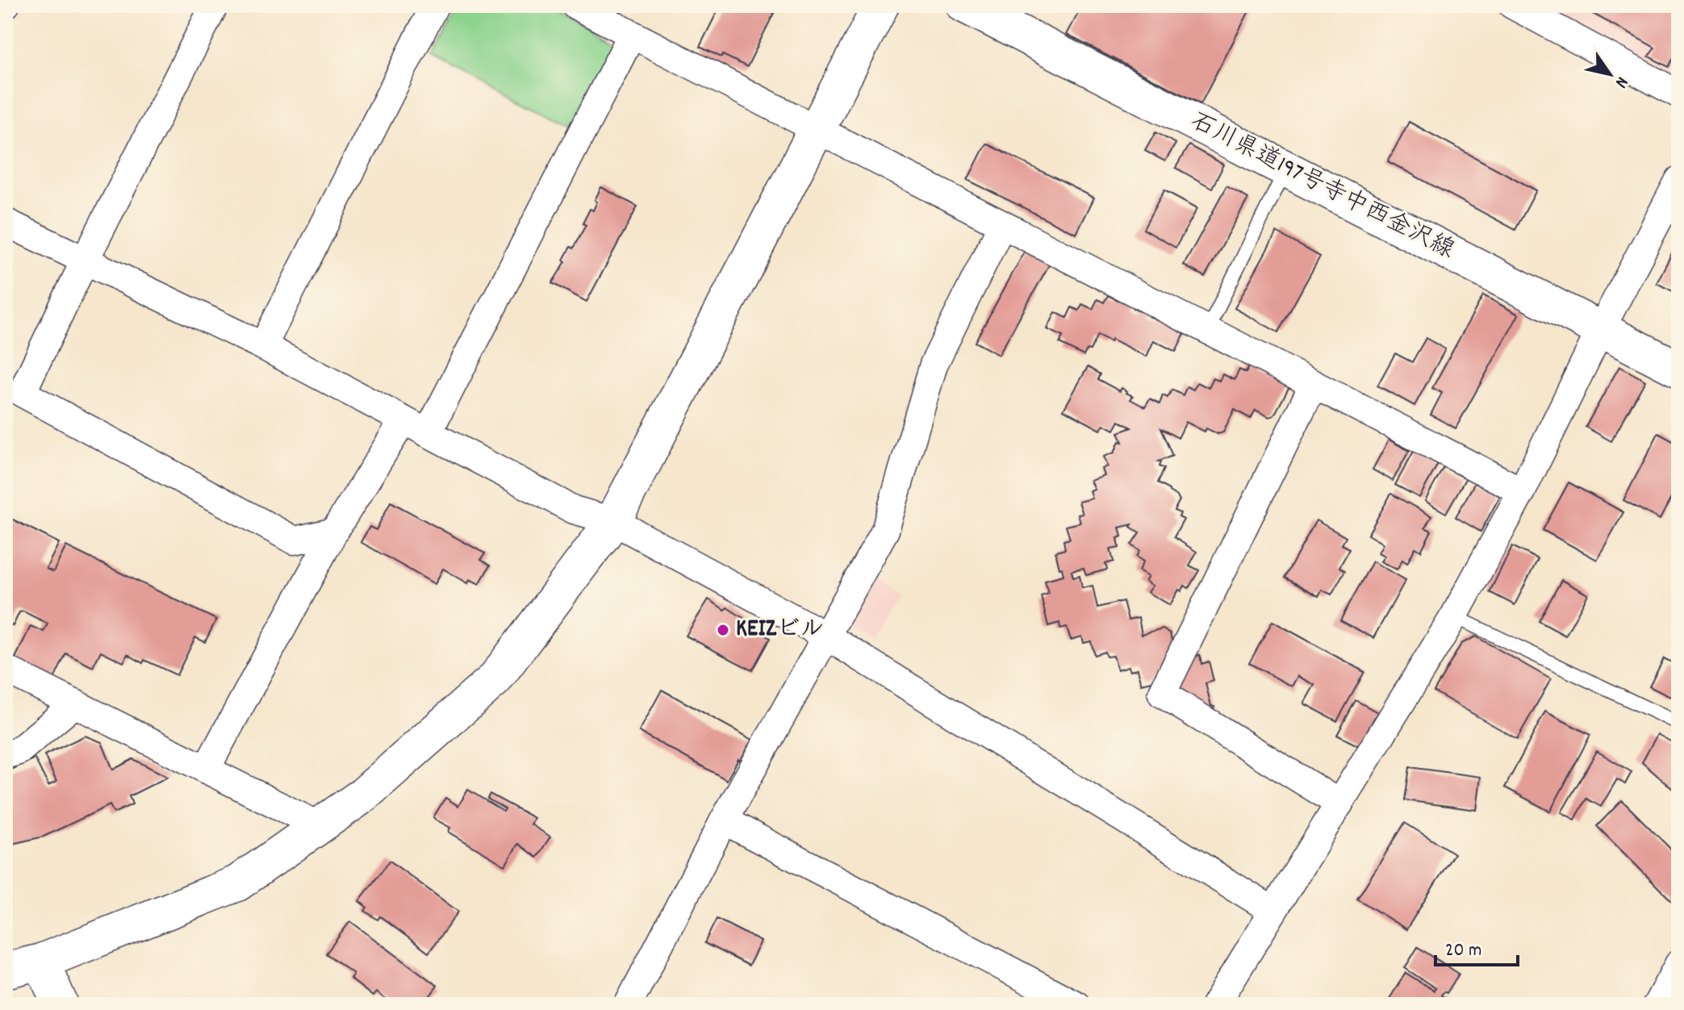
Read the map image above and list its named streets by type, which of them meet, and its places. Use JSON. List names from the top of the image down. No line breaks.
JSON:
{"streets":{"street":["石川県道197号寺中西金沢線"]},"places":["KEIZビル"],"scale_bar":"20 m","north":"bottom right"}
